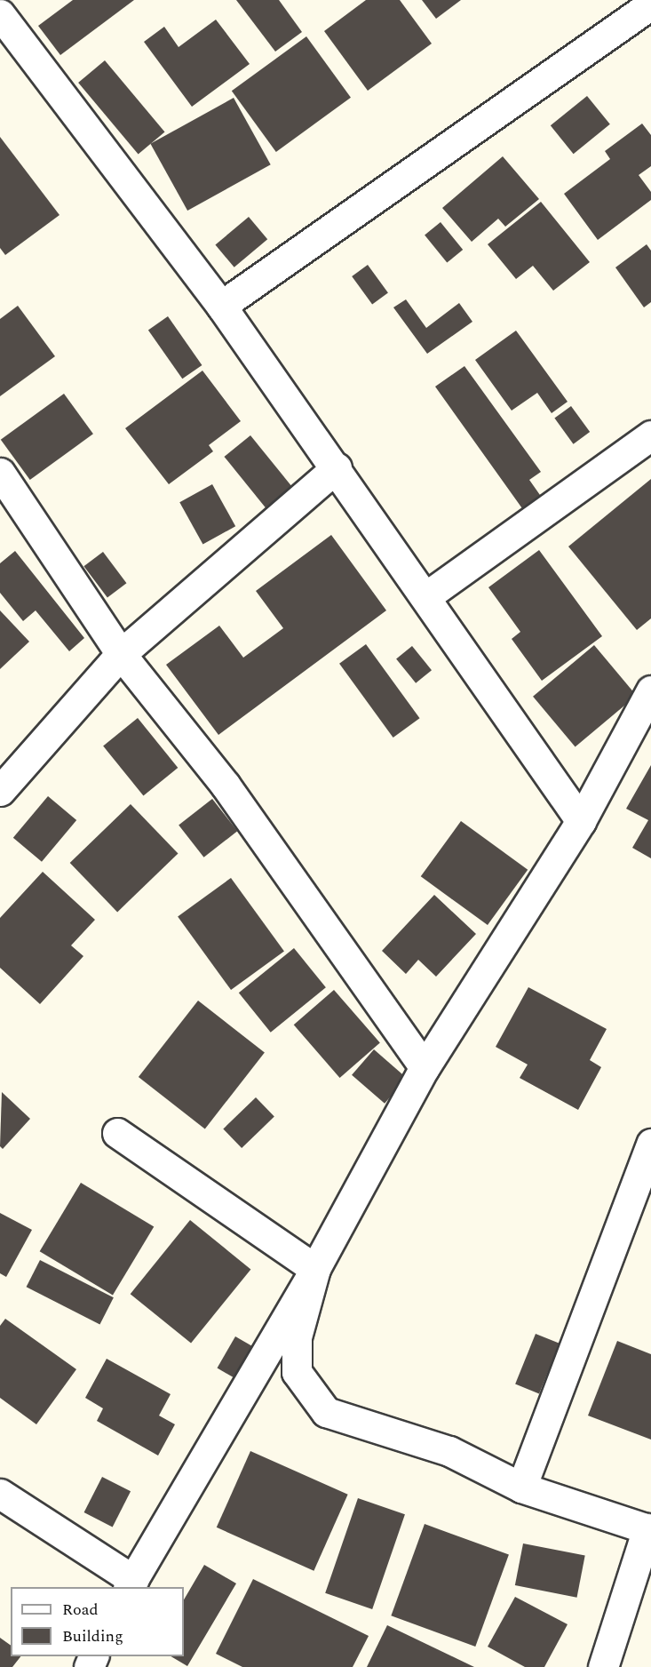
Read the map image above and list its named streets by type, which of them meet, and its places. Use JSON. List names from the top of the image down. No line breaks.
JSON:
{"legend":["Road","Building"]}
